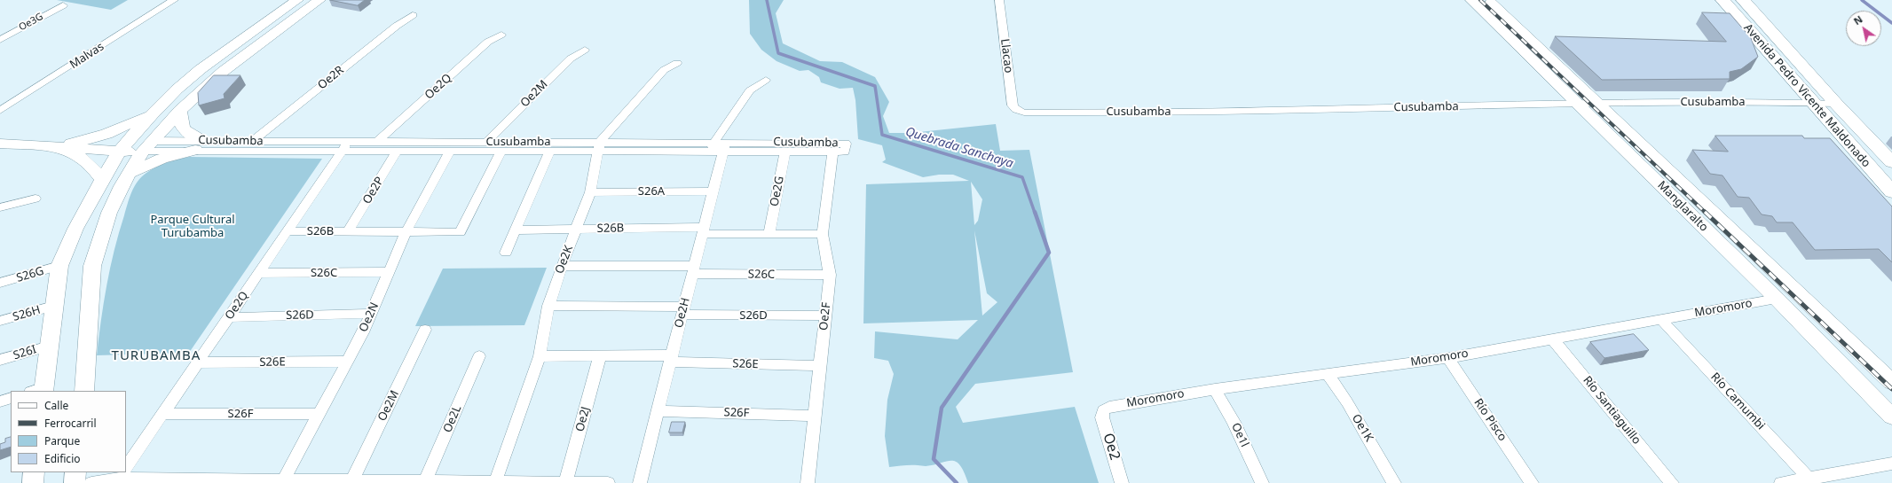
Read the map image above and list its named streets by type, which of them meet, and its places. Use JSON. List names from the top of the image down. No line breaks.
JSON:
{"streets":{"main road":["Avenida Pedro Vicente Maldonado","Cusubamba","Manglaralto"],"street":["Oe3G","Malvas","Llacao","Oe2R","Oe2Q","Oe2M","Oe2P","S26A","Oe2G","S26B","Oe2K","S26C","S26G","Moromoro","Oe2H","S26H","S26D","Oe2F","Oe2N","S26I","S26E","Río Camumbi","Río Santiaguillo","S26F","Oe2L","Oe2J","Río Pisco","Oe1K","Oe1l","Oe2"]},"crossings":[["Llacao","Cusubamba"],["Oe2R","Cusubamba"],["Oe2Q","Cusubamba"],["Oe2Q","S26B"],["Oe2Q","S26C"],["Oe2Q","S26D"],["Oe2Q","S26E"],["Oe2Q","S26F"],["Oe2M","Cusubamba"],["Avenida Pedro Vicente Maldonado","Cusubamba"],["Cusubamba","Oe2P"],["Cusubamba","Oe2G"],["Cusubamba","Manglaralto"],["Cusubamba","S26B"],["Cusubamba","Oe2K"],["Cusubamba","Oe2H"],["Cusubamba","Oe2F"],["Cusubamba","Oe2N"],["Oe2P","S26B"],["S26A","Oe2K"],["S26A","Oe2H"],["Oe2G","S26B"],["Manglaralto","Moromoro"],["S26B","Oe2K"],["S26B","Oe2H"],["S26B","Oe2F"],["S26B","Oe2N"],["Oe2K","S26C"],["Oe2K","S26D"],["Oe2K","S26E"],["S26C","Oe2H"],["S26C","Oe2F"],["S26C","Oe2N"],["Moromoro","Río Camumbi"],["Moromoro","Río Santiaguillo"],["Moromoro","Río Pisco"],["Moromoro","Oe1K"],["Moromoro","Oe1l"],["Moromoro","Oe2"],["Oe2H","S26D"],["Oe2H","S26E"],["Oe2H","S26F"],["S26D","Oe2F"],["S26D","Oe2N"],["Oe2F","S26E"],["Oe2F","S26F"],["Oe2N","S26E"],["Oe2N","S26F"],["S26E","Oe2J"]],"districts":["TURUBAMBA"],"water":["Quebrada Sanchaya"],"parks":["Parque Cultural Turubamba"],"legend":["Calle","Ferrocarril","Parque","Edificio"],"north":"top left"}
